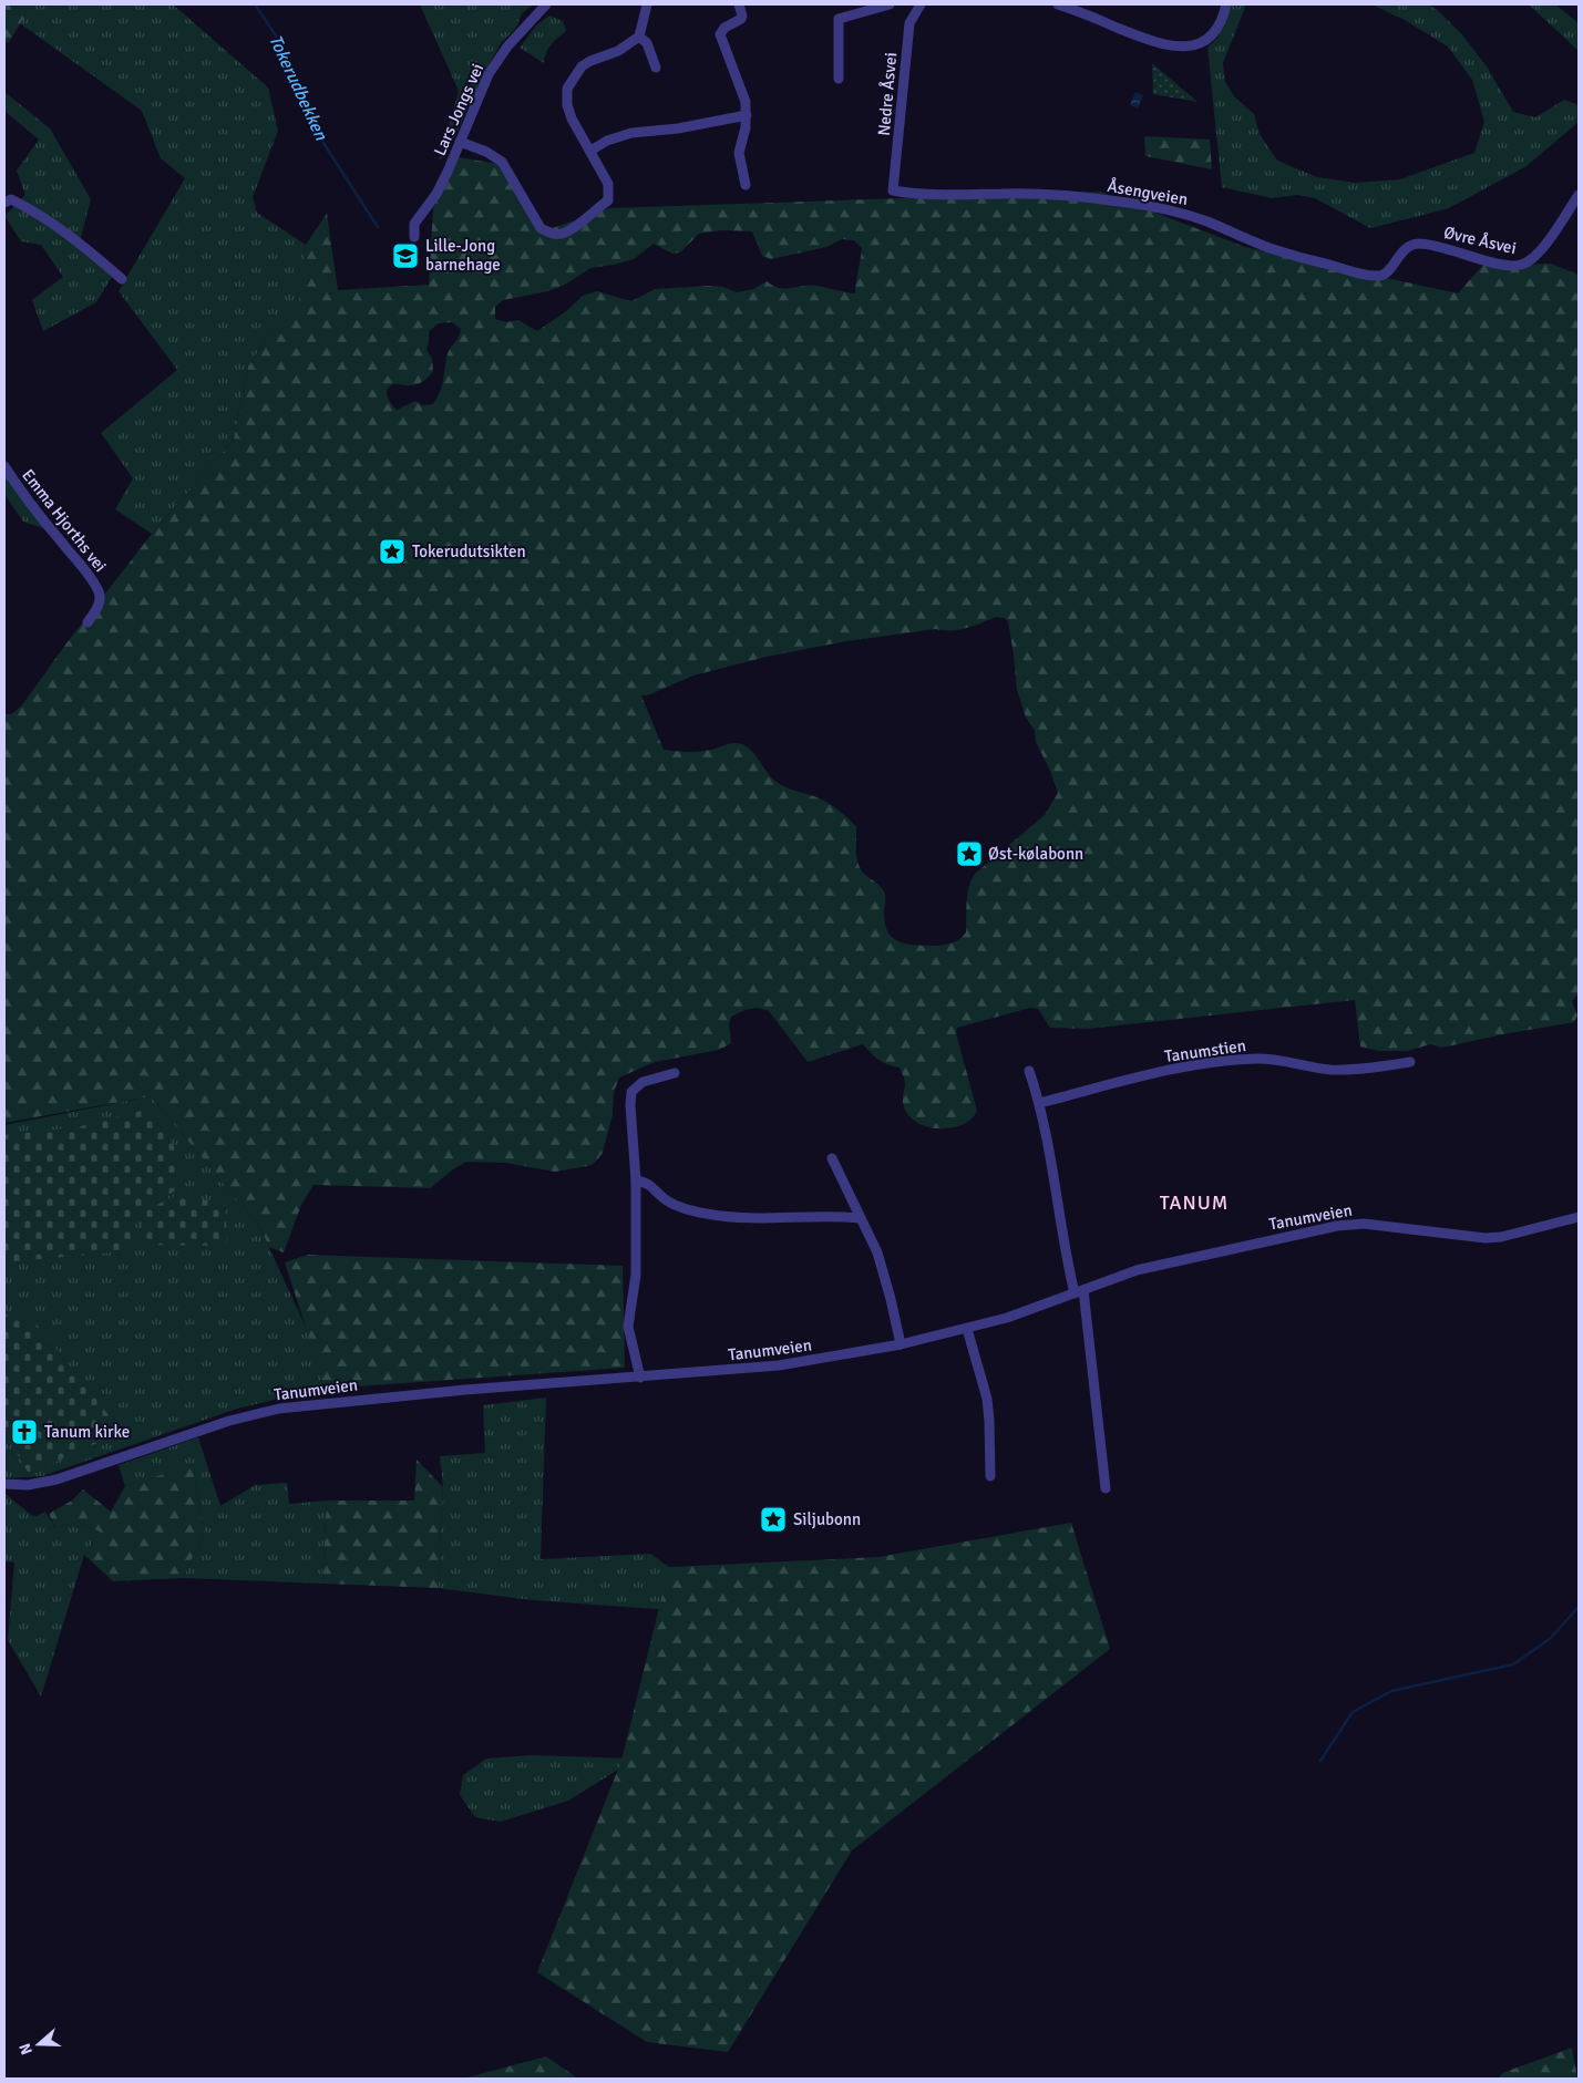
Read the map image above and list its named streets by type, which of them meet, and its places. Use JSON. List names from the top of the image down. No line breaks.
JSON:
{"streets":{"street":["Nedre Åsvei","Lars Jongs vei","Åsengveien","Øvre Åsvei","Emma Hjorths vei","Tanumstien","Tanumveien"]},"crossings":[["Nedre Åsvei","Åsengveien"],["Åsengveien","Øvre Åsvei"]],"districts":["TANUM"],"water":["Tokerudbekken"],"places":{"school or university":["Lille-Jong barnehage"],"place":["Tokerudutsikten","Øst-kølabonn","Siljubonn"],"church":["Tanum kirke"]},"north":"left"}
